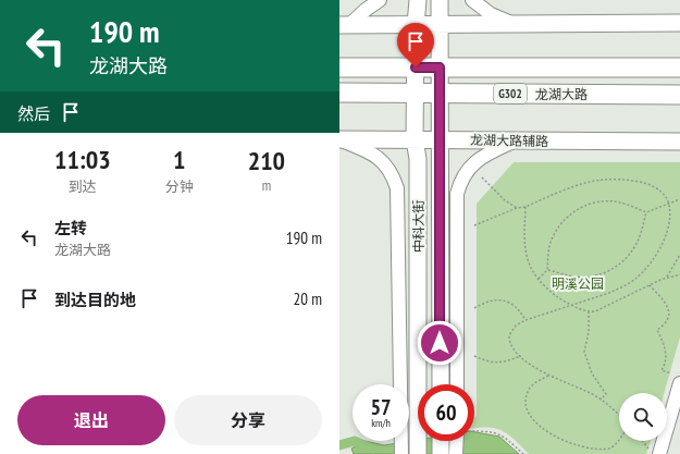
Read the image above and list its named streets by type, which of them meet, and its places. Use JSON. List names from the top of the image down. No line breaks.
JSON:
{"streets":{"highway":["G302","龙湖大路"],"main road":["龙湖大路辅路","中科大街"]},"crossings":[["龙湖大路","中科大街"],["龙湖大路辅路","中科大街"]],"parks":["明溪公园"],"page":{"turn":["190 m","龙湖大路"],"then":"然后","eta":["11:03","到达","1","分钟","210","m"],"list":[{"name":"左转","note":"龙湖大路","value":"190 m"},{"name":"到达目的地","value":"20 m"}],"speed":"57 km/h","limit":"60","buttons":["退出","分享"]}}
